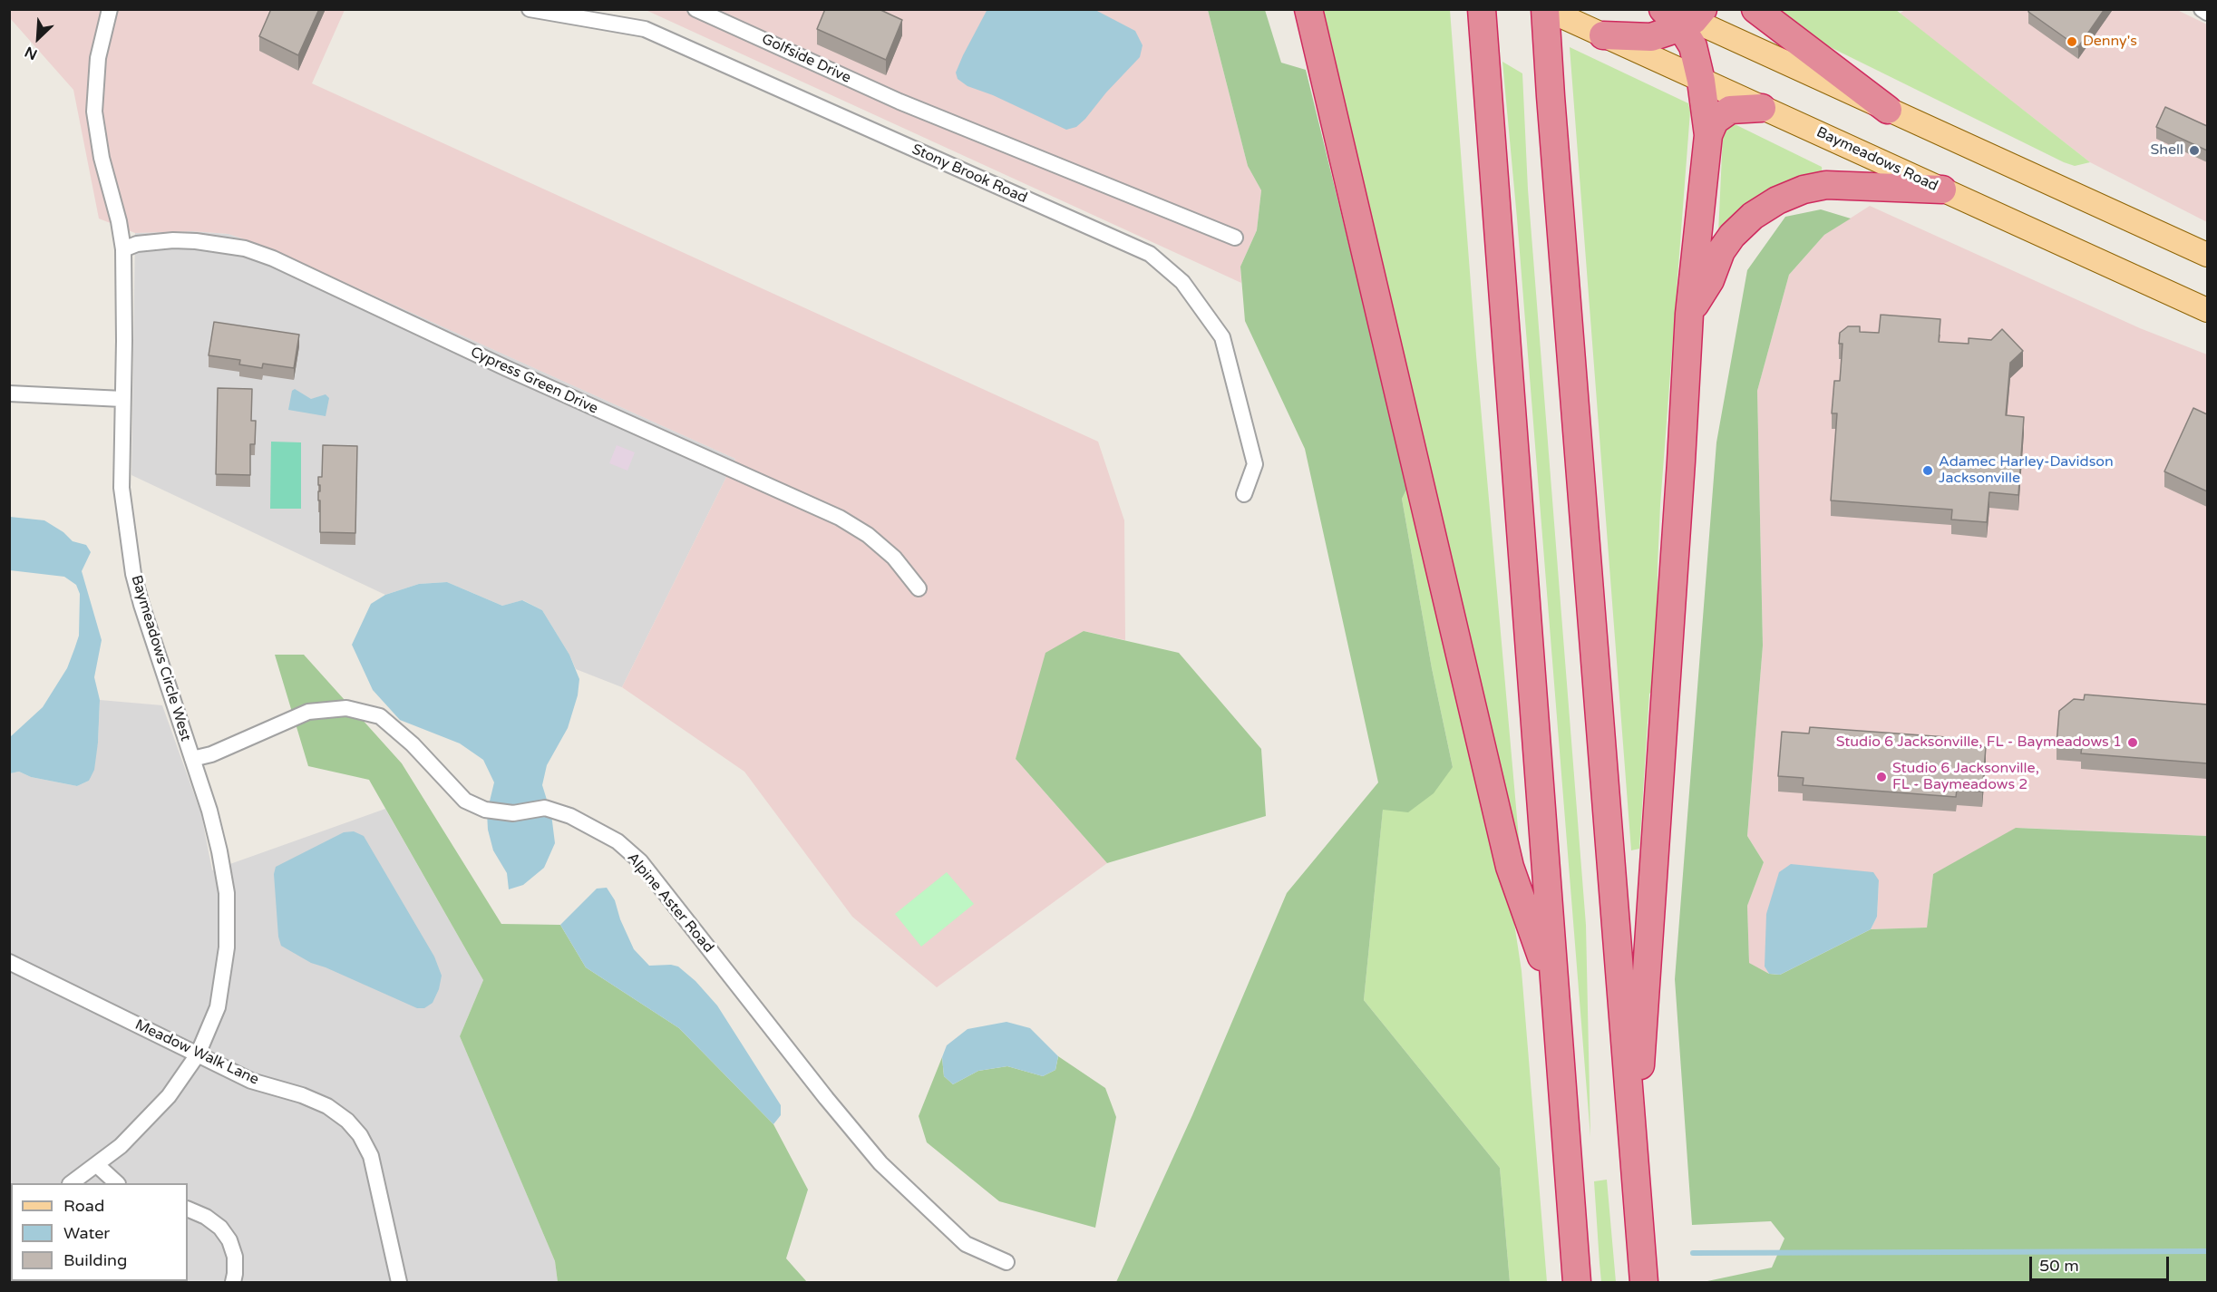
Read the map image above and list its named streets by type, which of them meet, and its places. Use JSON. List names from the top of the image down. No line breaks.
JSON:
{"streets":{"main road":["Baymeadows Road"],"street":["Golfside Drive","Stony Brook Road","Cypress Green Drive","Baymeadows Circle West","Alpine Aster Road","Meadow Walk Lane"]},"crossings":[["Cypress Green Drive","Baymeadows Circle West"],["Baymeadows Circle West","Alpine Aster Road"],["Baymeadows Circle West","Meadow Walk Lane"]],"places":["Denny's","Shell","Adamec Harley-Davidson Jacksonville","Studio 6 Jacksonville, FL - Baymeadows 1","Studio 6 Jacksonville, FL - Baymeadows 2"],"legend":["Road","Water","Building"],"scale_bar":"50 m","north":"bottom left"}
